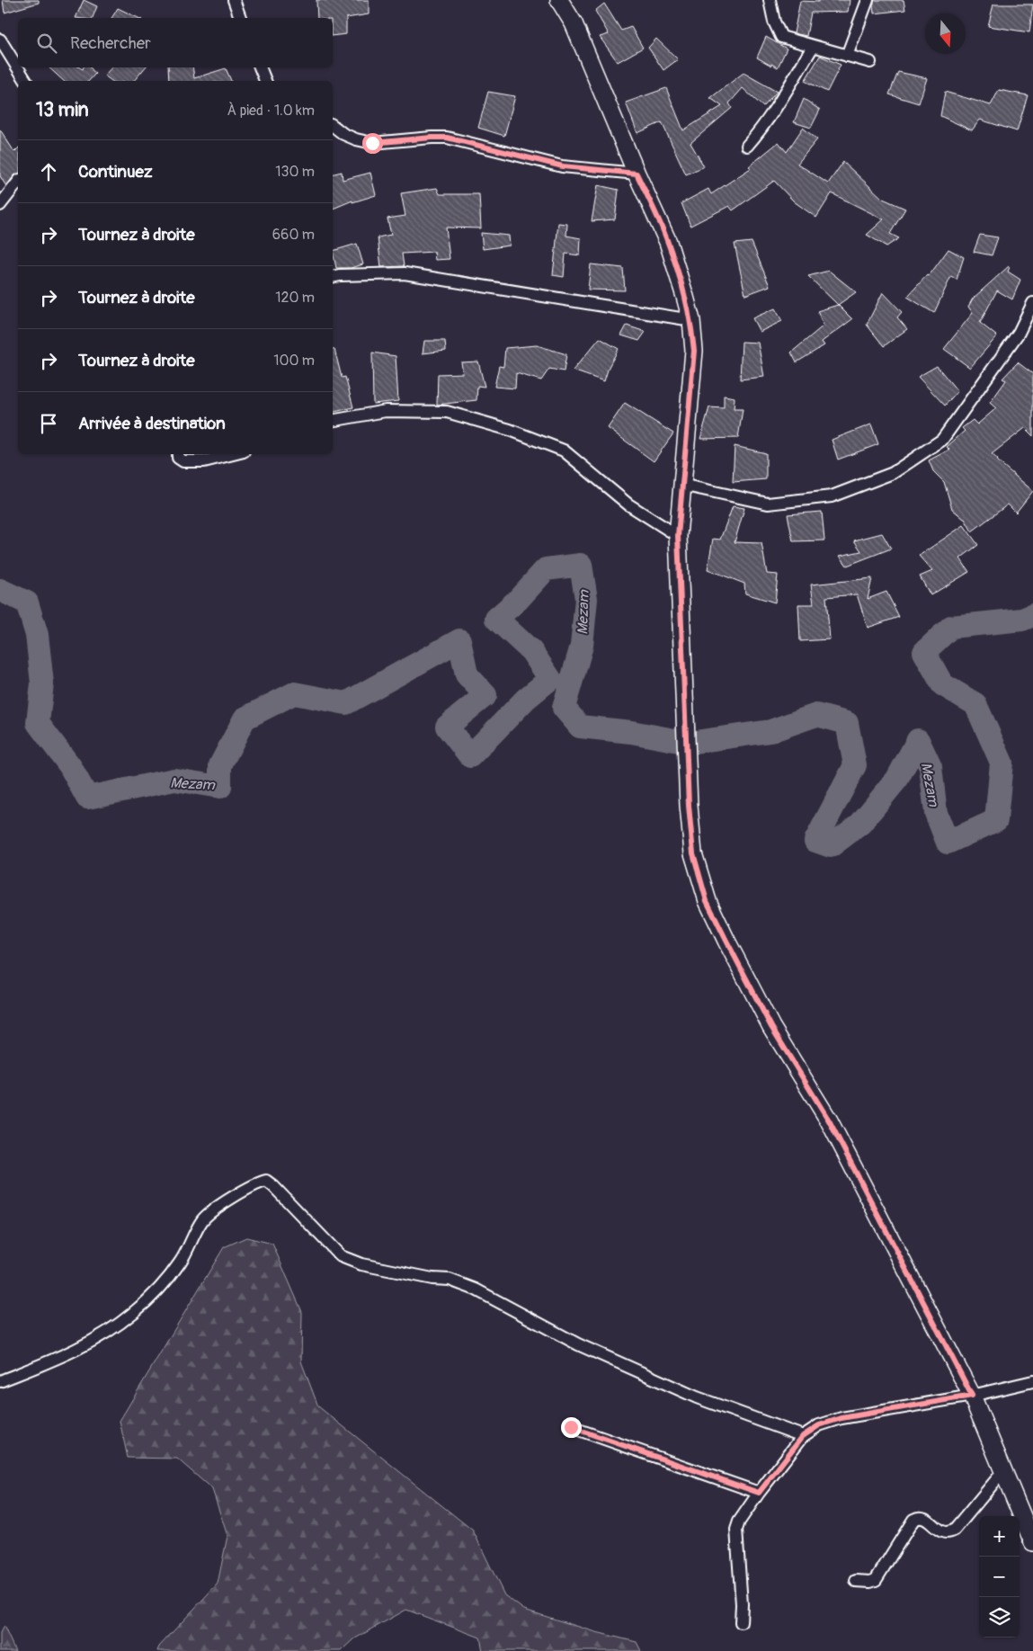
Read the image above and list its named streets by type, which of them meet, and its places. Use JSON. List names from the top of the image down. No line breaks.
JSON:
{"water":["Mezam"],"north":"bottom","page":{"search":"Rechercher","heading":["13 min","À pied · 1.0 km"],"list":[["Continuez","130 m"],["Tournez à droite","660 m"],["Tournez à droite","120 m"],["Tournez à droite","100 m"],"Arrivée à destination"],"map_buttons":["+","−"]}}
